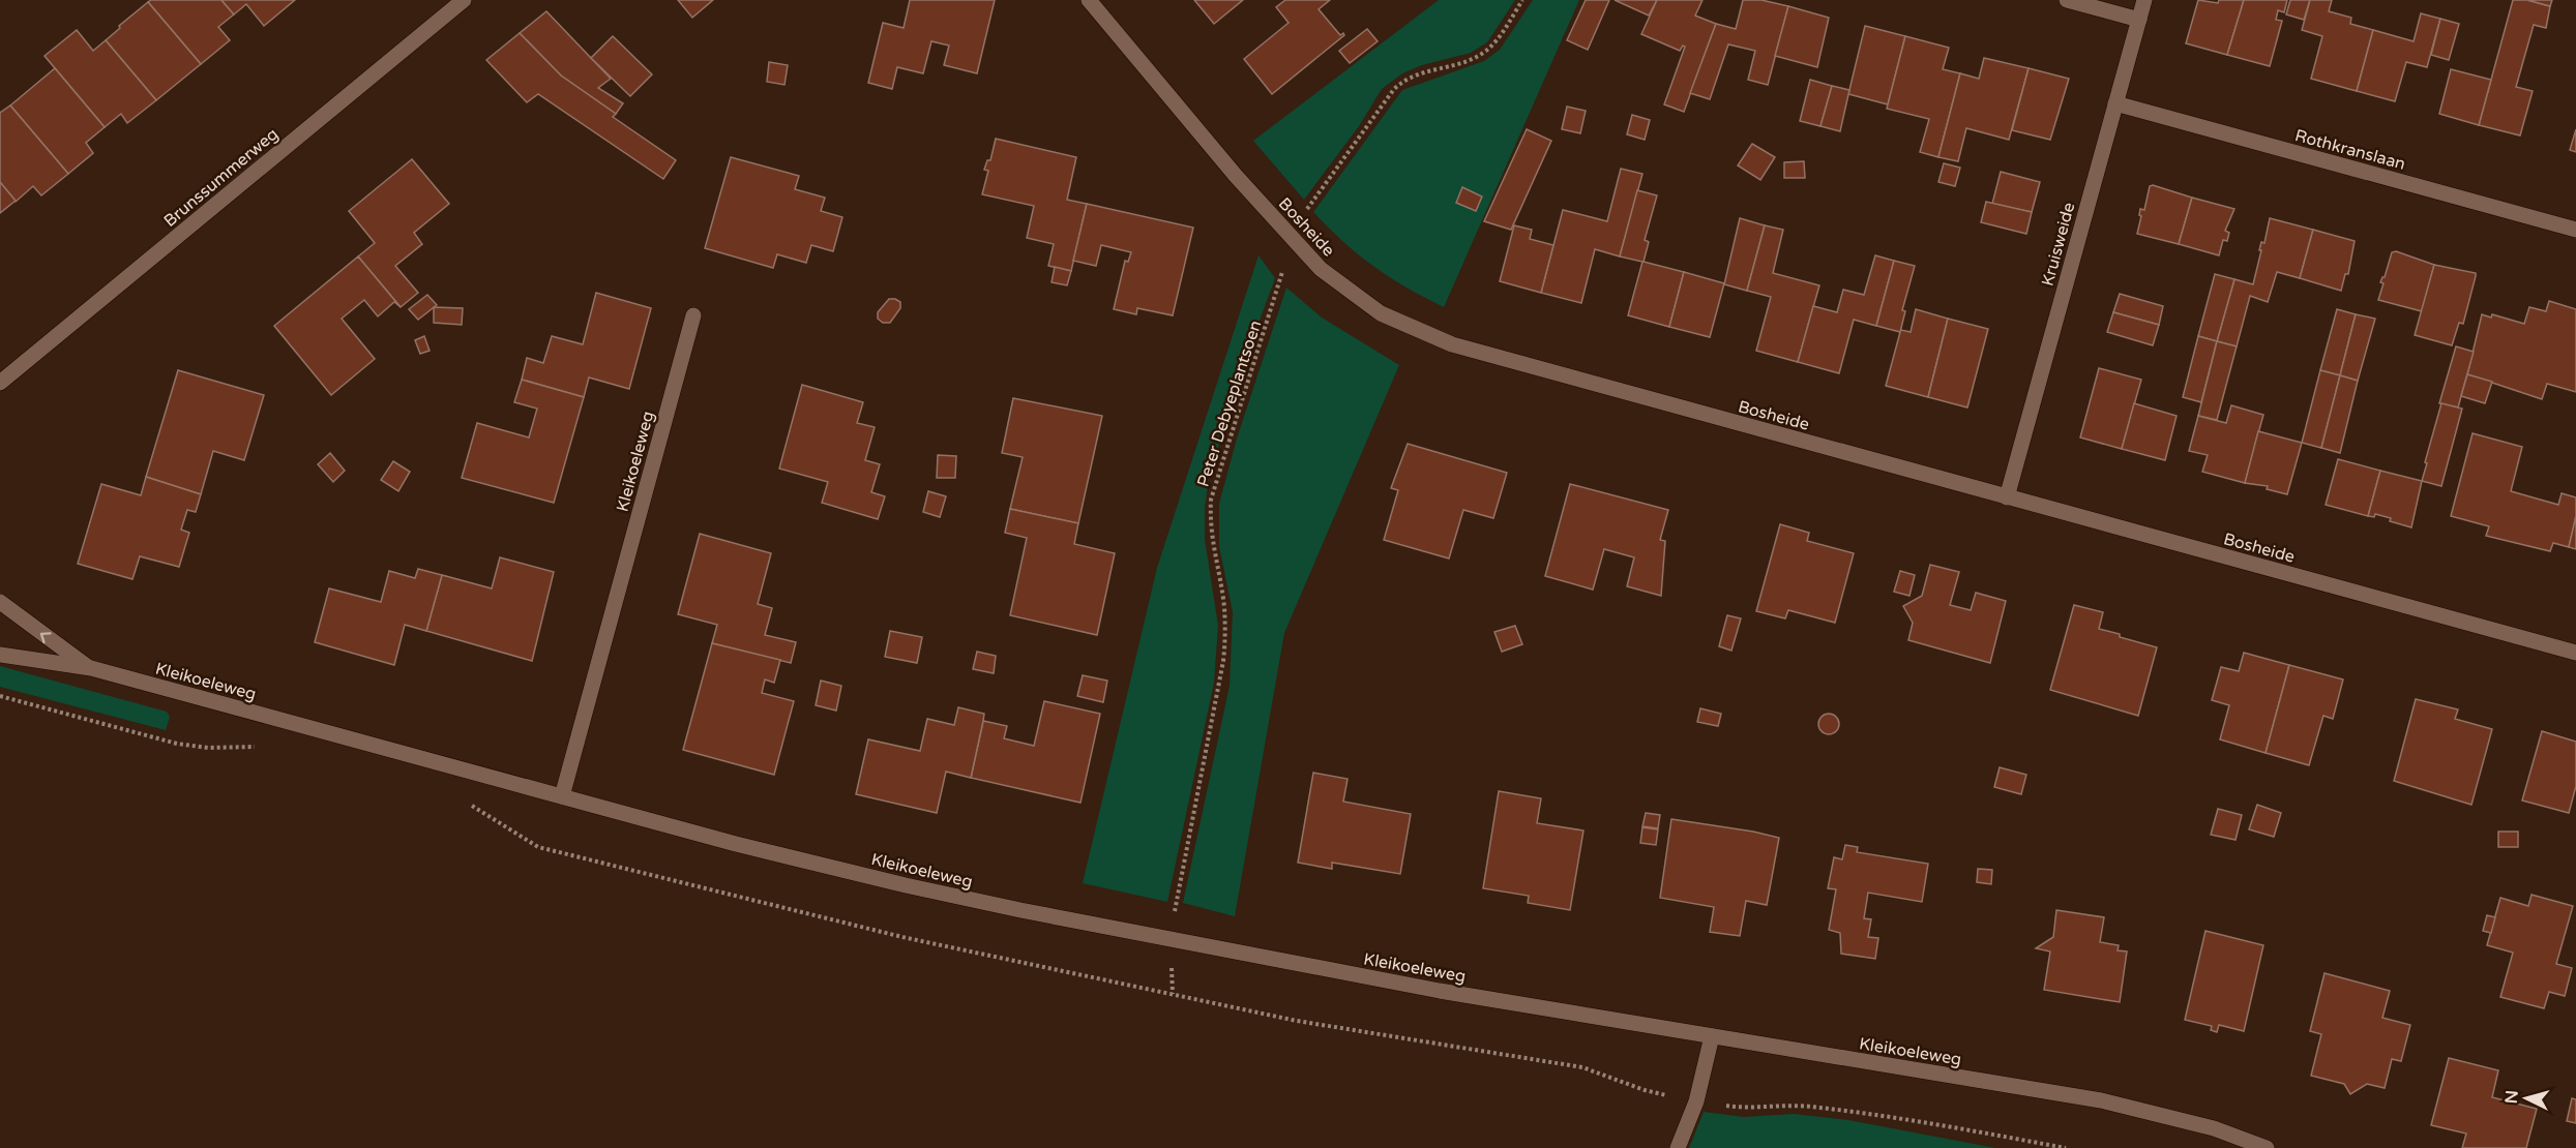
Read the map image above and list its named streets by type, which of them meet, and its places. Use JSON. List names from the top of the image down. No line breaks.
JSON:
{"streets":{"street":["Rothkranslaan","Brunssummerweg","Bosheide","Kruisweide","Kleikoeleweg"],"path":["Peter Debyeplantsoen"]},"crossings":[["Rothkranslaan","Kruisweide"],["Bosheide","Kruisweide"],["Bosheide","Peter Debyeplantsoen"],["Peter Debyeplantsoen","Kleikoeleweg"]],"north":"left"}
